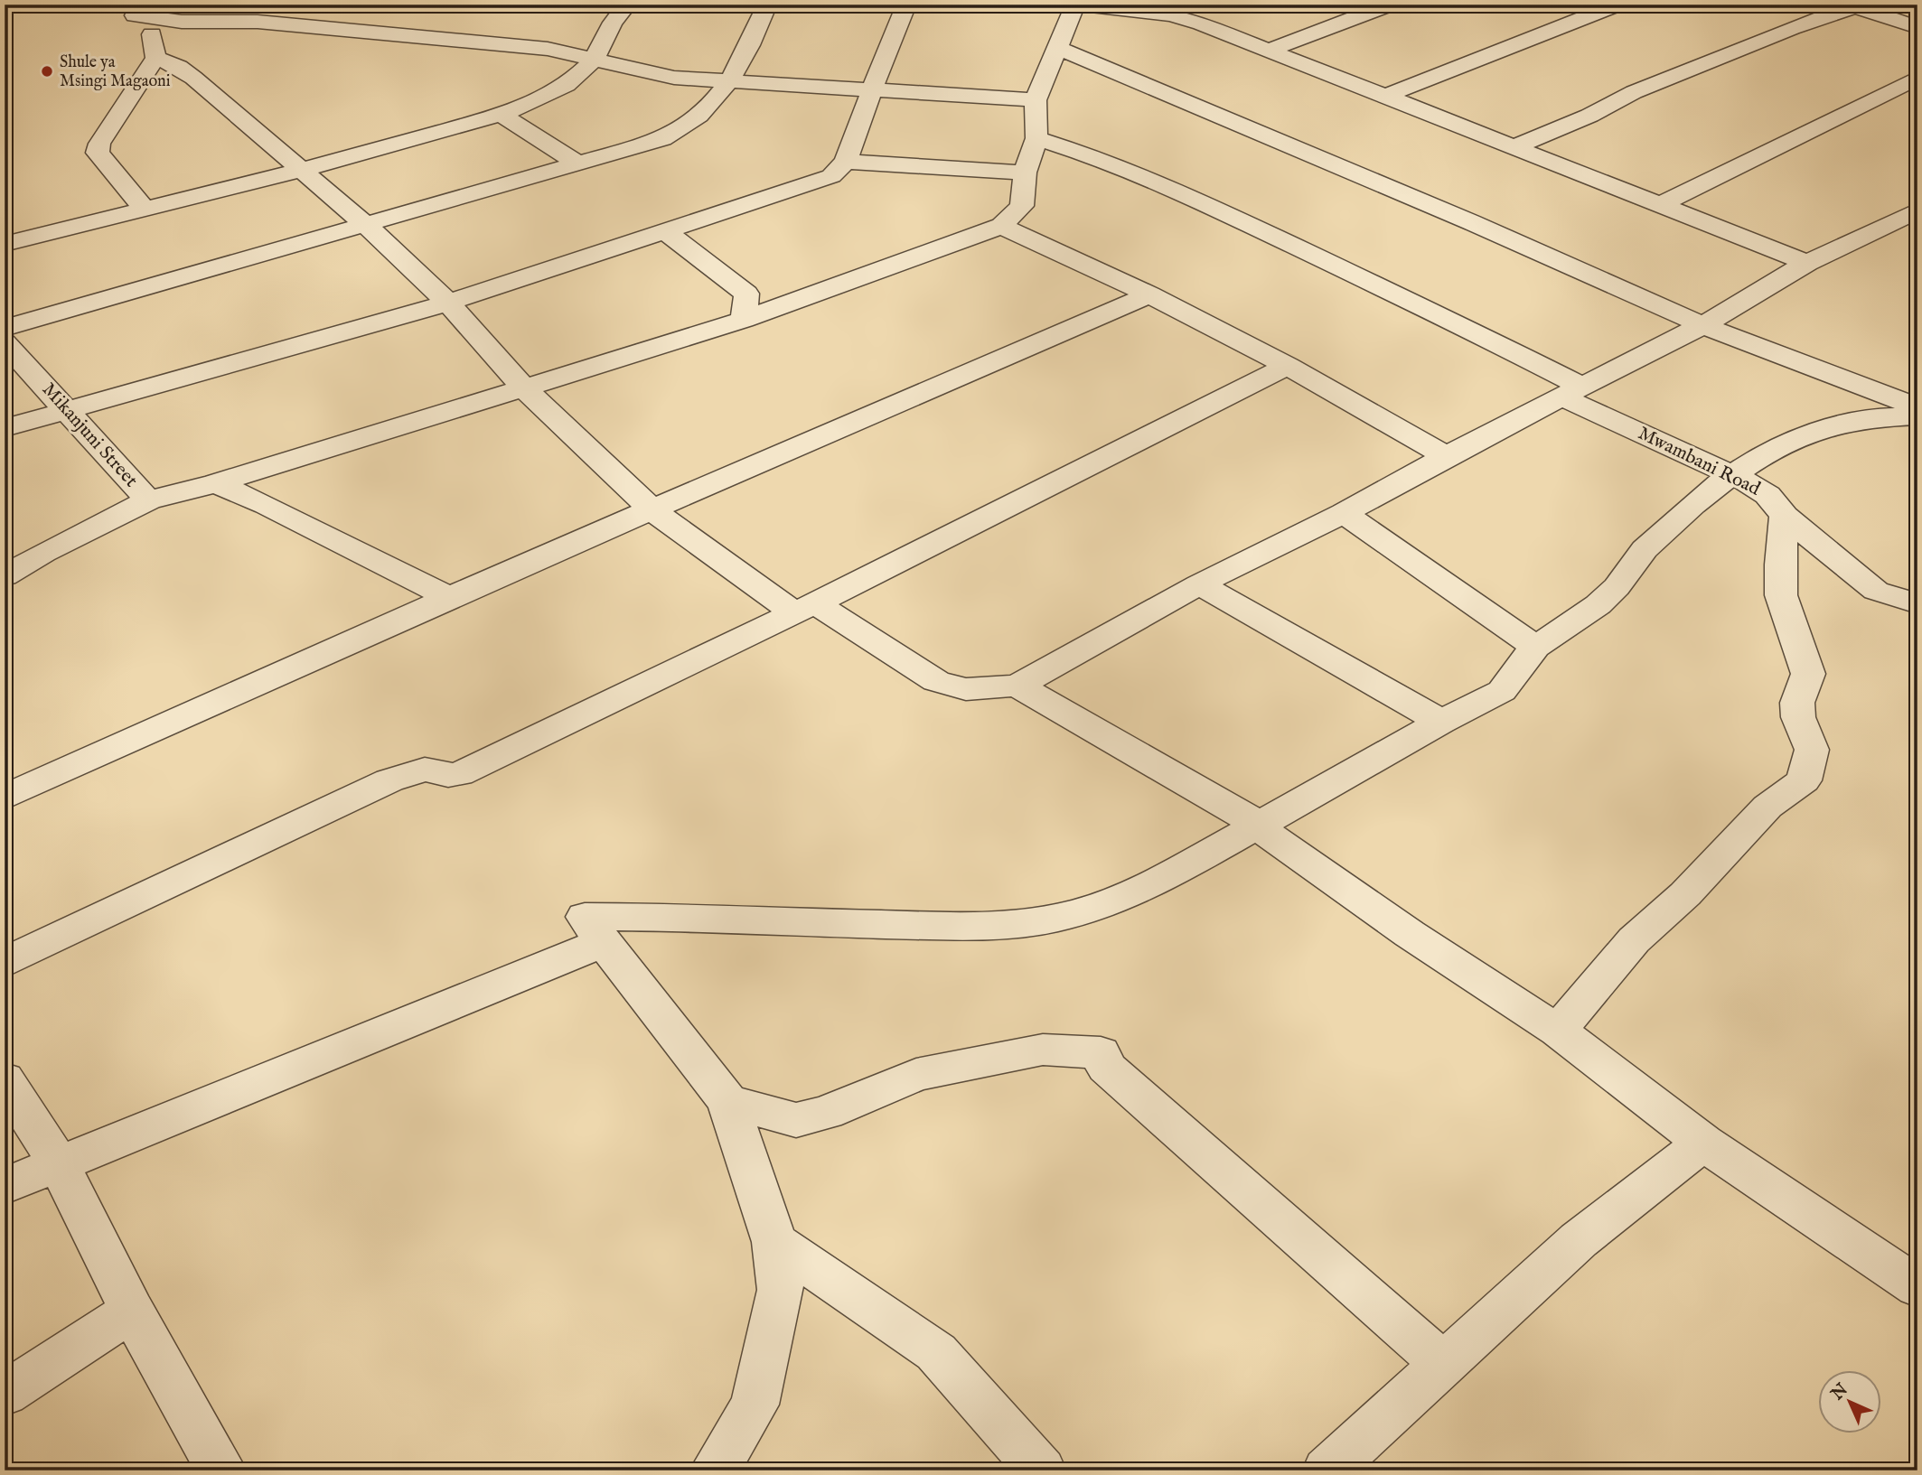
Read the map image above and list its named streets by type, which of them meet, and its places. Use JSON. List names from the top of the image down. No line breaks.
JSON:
{"streets":{"street":["Mikanjuni Street","Mwambani Road"]},"places":["Shule ya Msingi Magaoni"],"north":"top left"}
